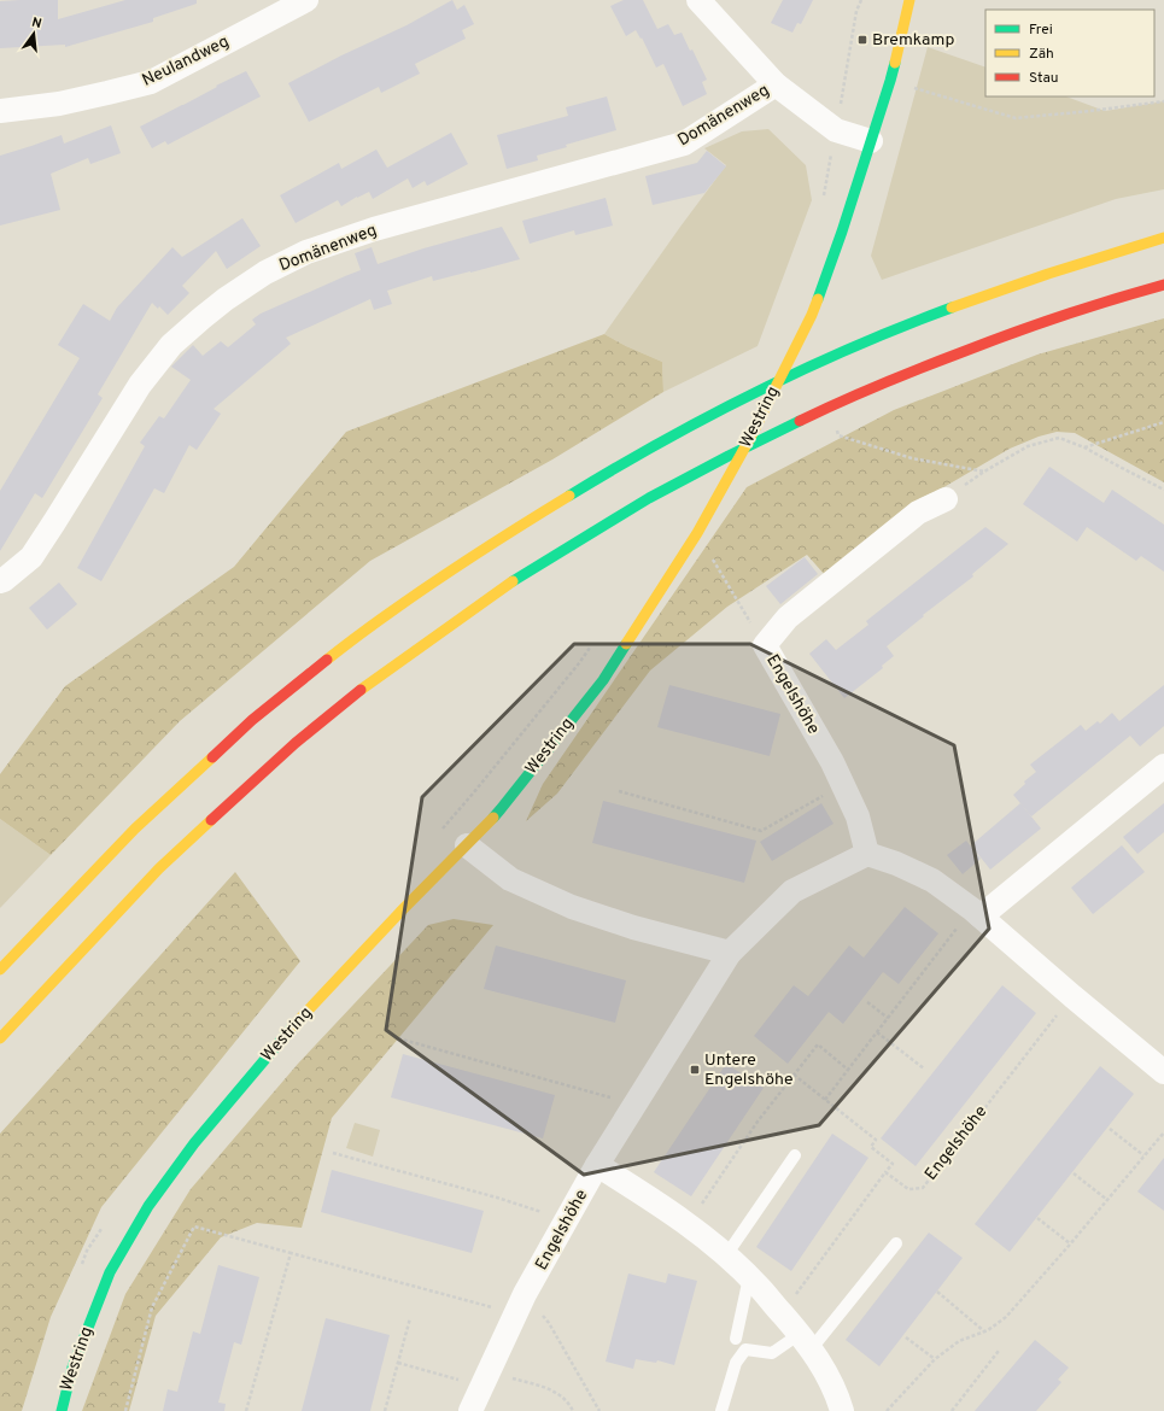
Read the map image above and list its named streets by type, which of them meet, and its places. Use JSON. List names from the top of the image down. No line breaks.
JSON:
{"streets":{"main road":["Westring"],"street":["Neulandweg","Domänenweg","Engelshöhe"]},"places":{"transit":["Bremkamp","Untere Engelshöhe"]},"legend":["Frei","Zäh","Stau"],"north":"top"}
